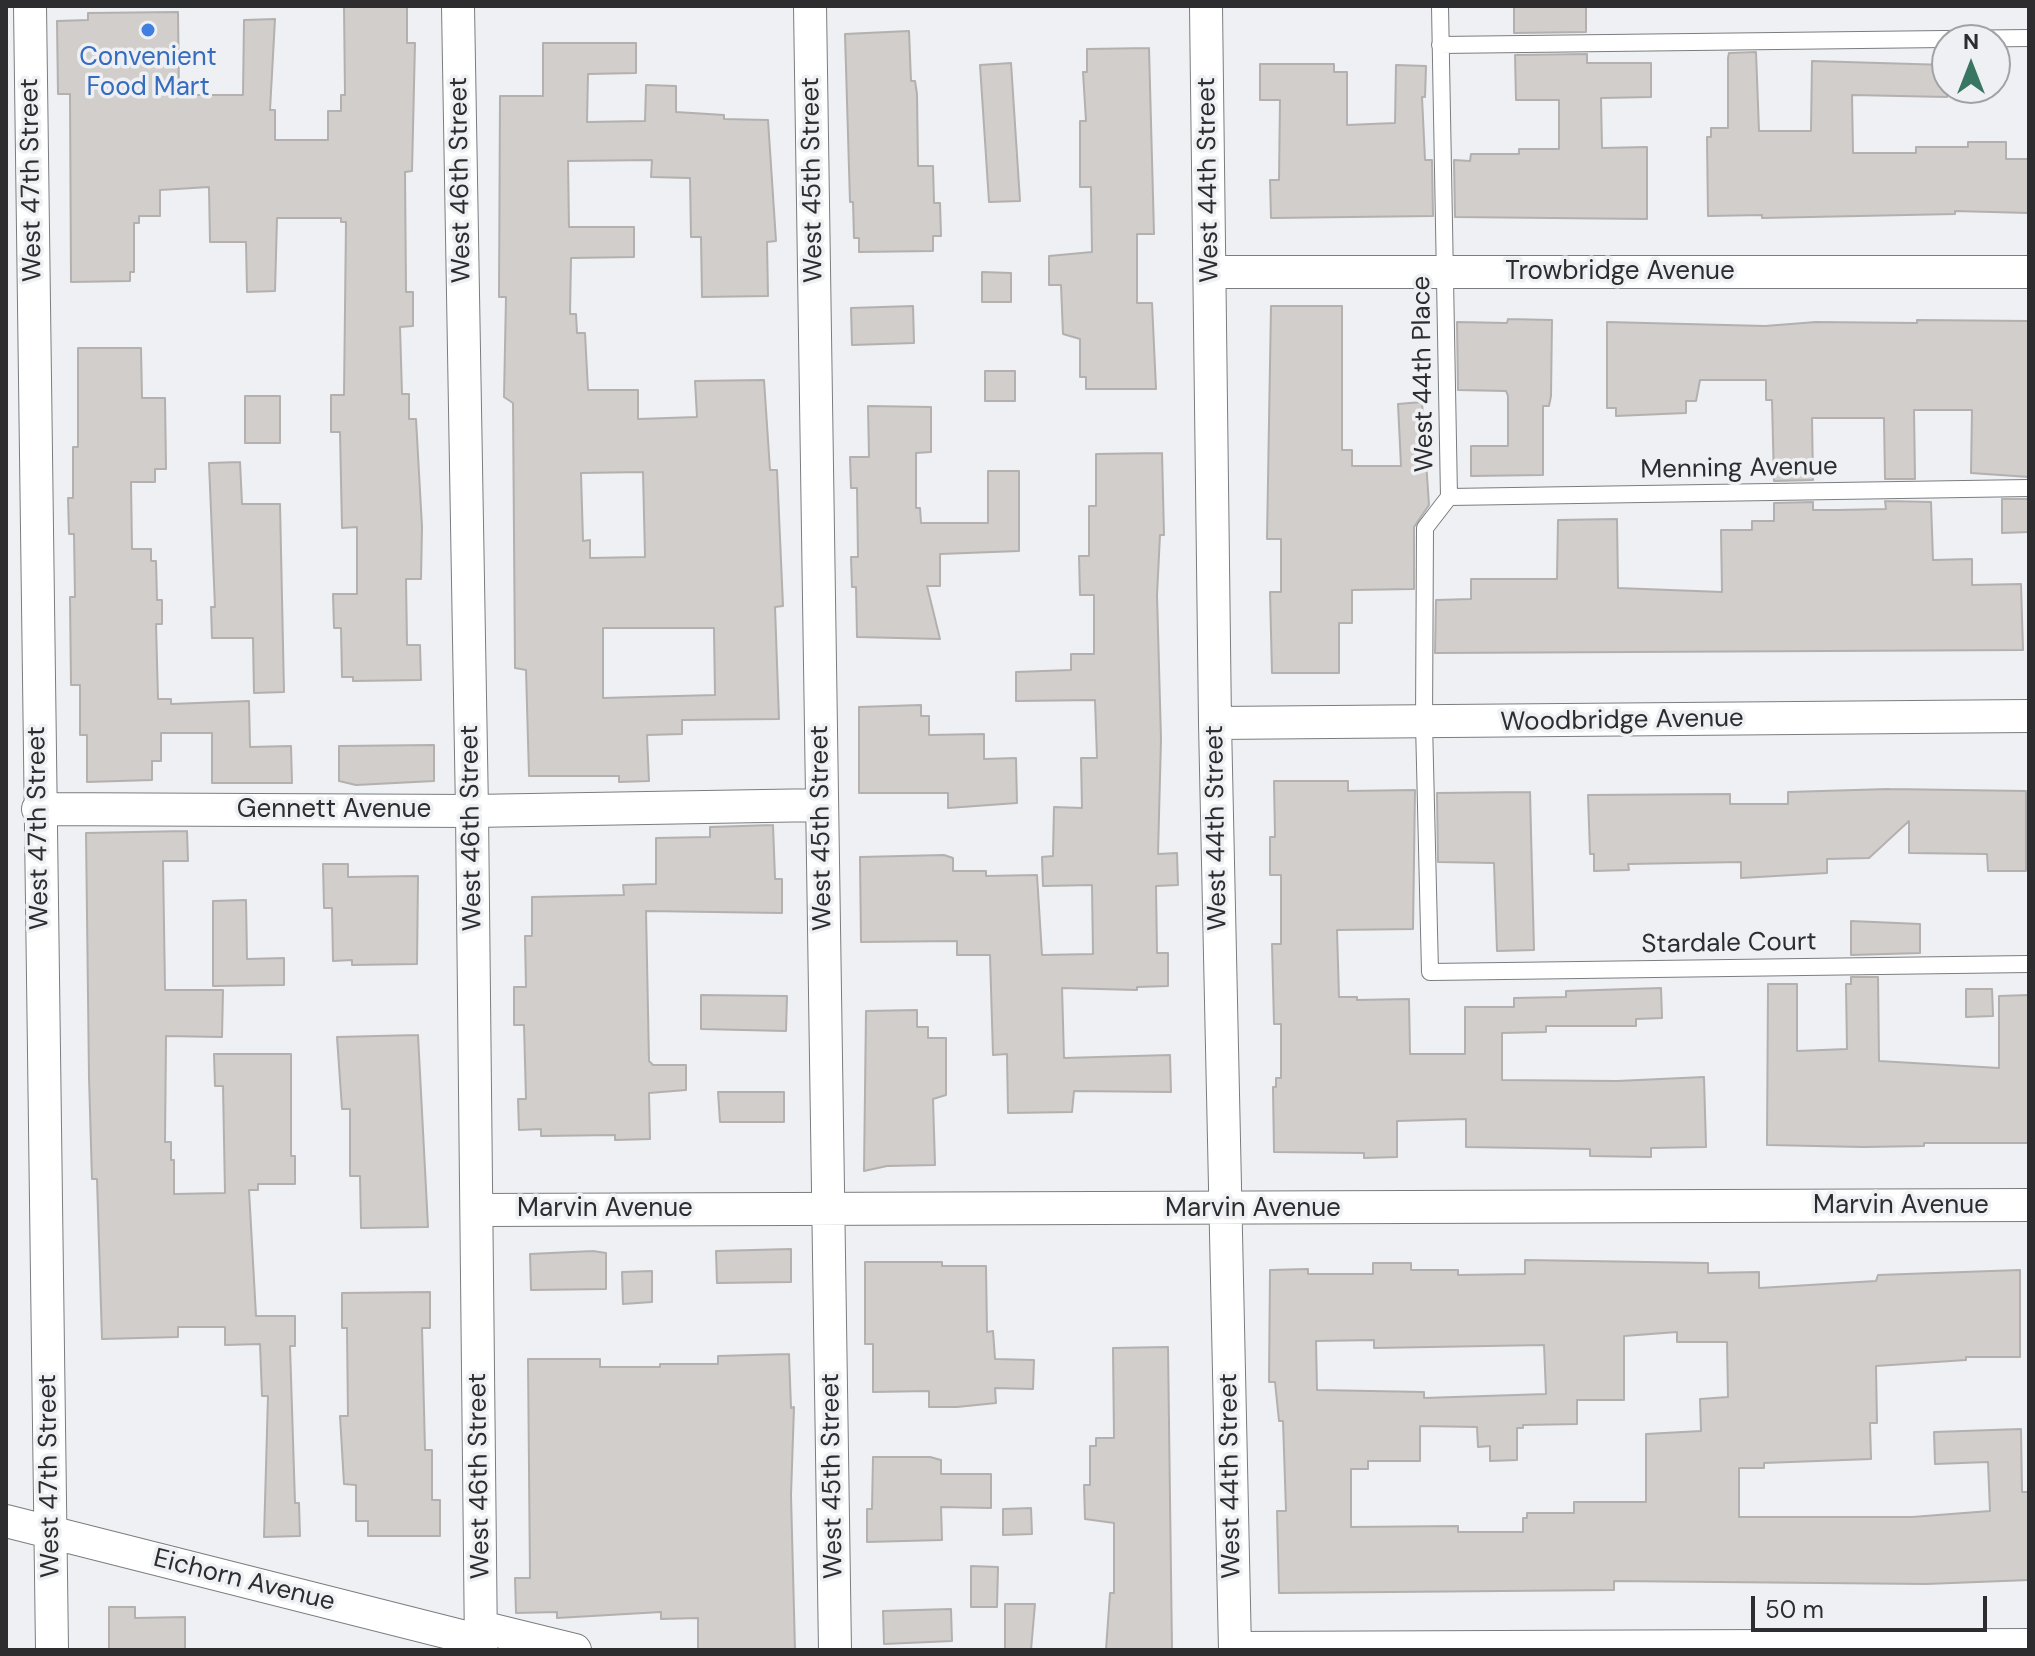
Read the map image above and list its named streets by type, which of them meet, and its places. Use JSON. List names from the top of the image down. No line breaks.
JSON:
{"streets":{"street":["West 47th Street","West 46th Street","West 45th Street","West 44th Street","Trowbridge Avenue","Woodbridge Avenue","Gennett Avenue","Marvin Avenue","Eichorn Avenue"],"lane":["West 44th Place","Menning Avenue","Stardale Court"]},"crossings":[["West 47th Street","Gennett Avenue"],["West 47th Street","Eichorn Avenue"],["West 46th Street","Gennett Avenue"],["West 46th Street","Marvin Avenue"],["West 46th Street","Eichorn Avenue"],["West 45th Street","Gennett Avenue"],["West 45th Street","Marvin Avenue"],["West 44th Street","Trowbridge Avenue"],["West 44th Street","Woodbridge Avenue"],["West 44th Street","Marvin Avenue"],["Trowbridge Avenue","West 44th Place"],["West 44th Place","Menning Avenue"],["West 44th Place","Woodbridge Avenue"],["West 44th Place","Stardale Court"]],"places":["Convenient Food Mart"],"scale_bar":"50 m","north":"top"}
